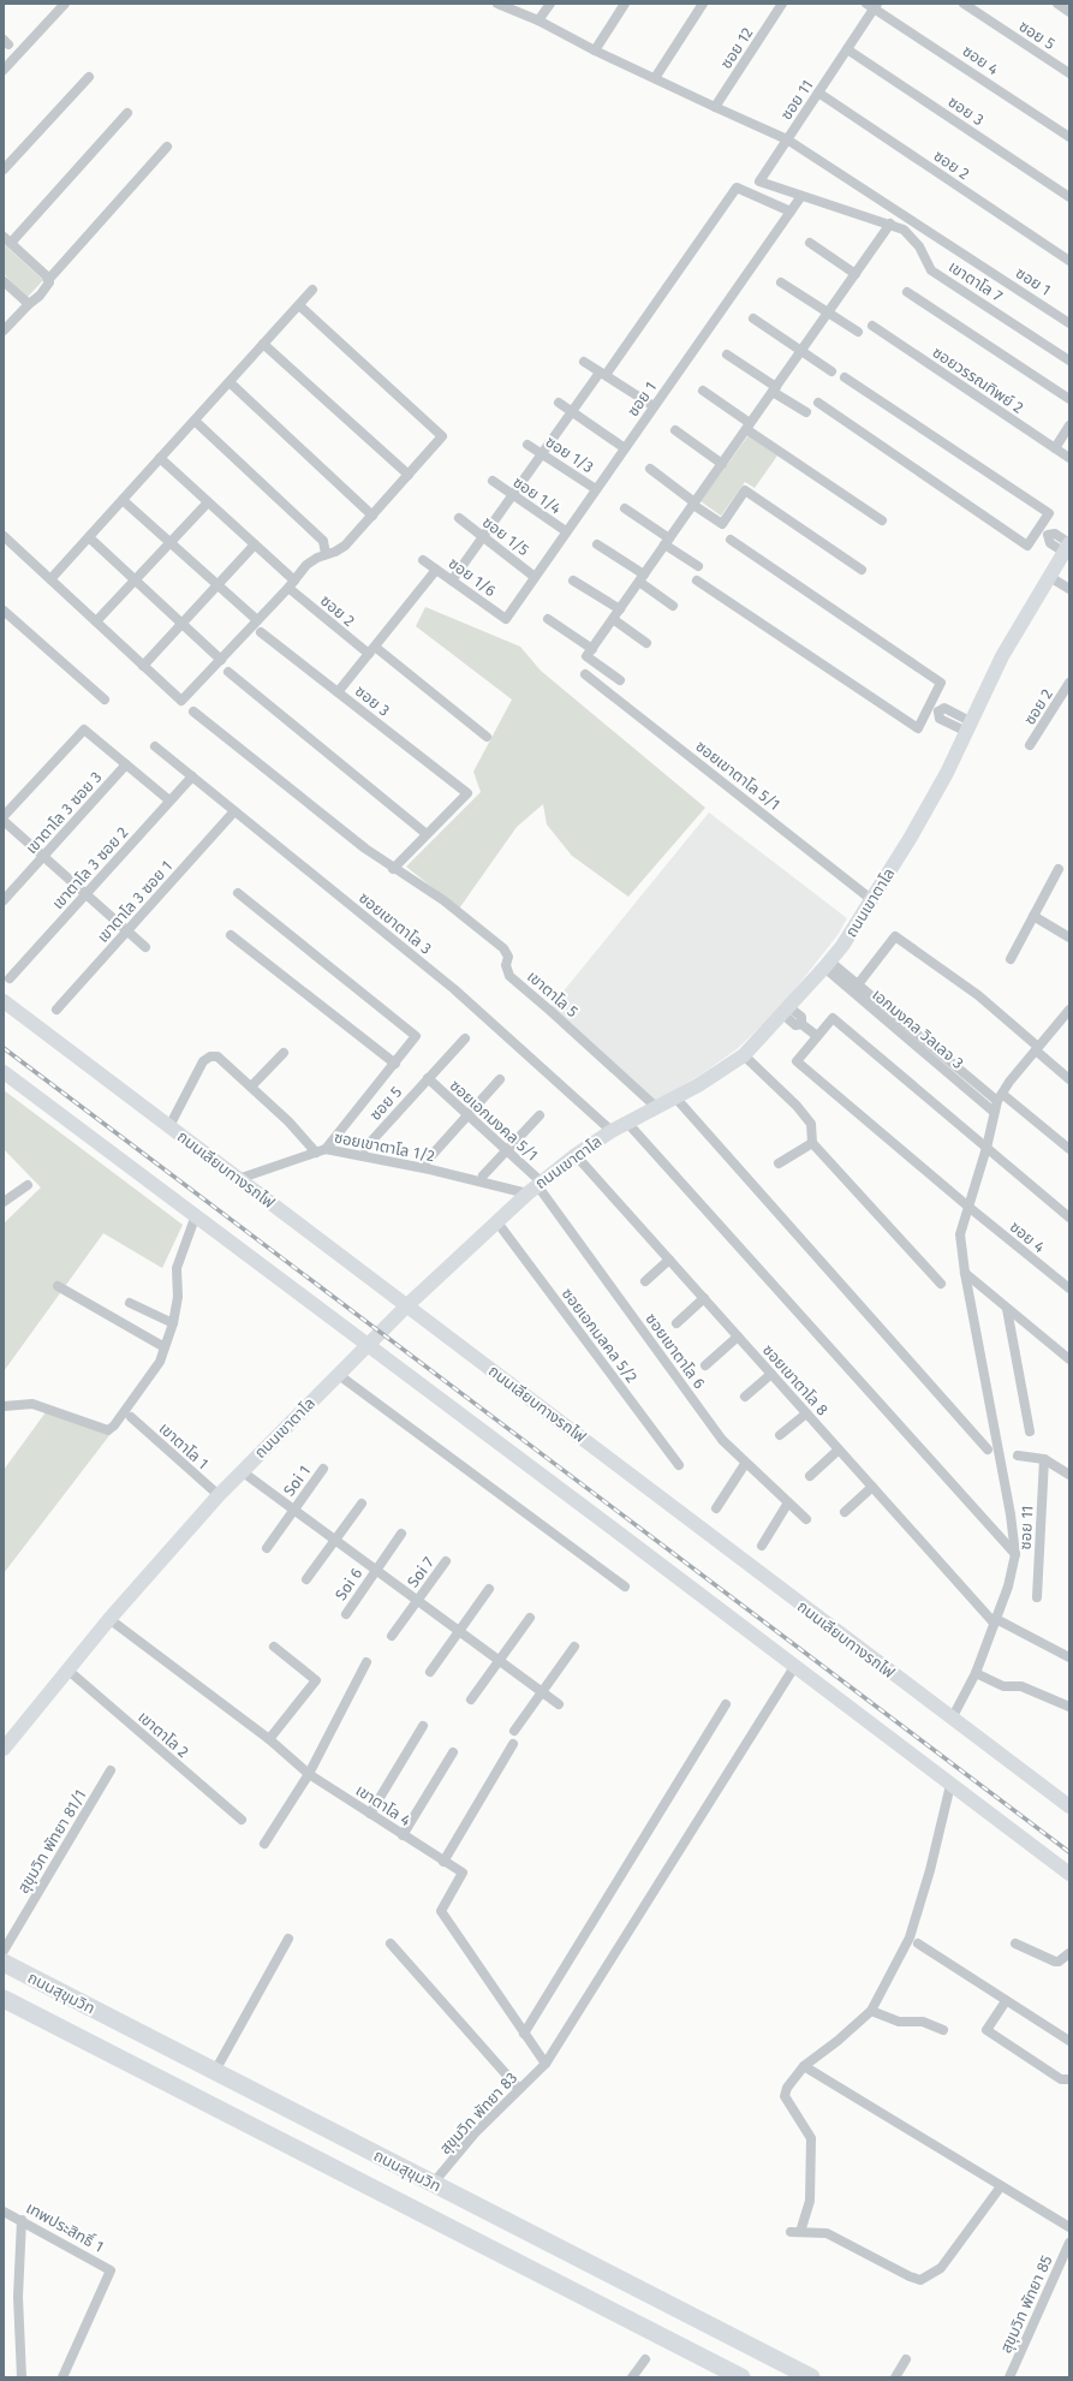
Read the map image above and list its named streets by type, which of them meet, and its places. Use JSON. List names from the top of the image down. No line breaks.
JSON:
{"streets":{"highway":["ถนนสุขุมวิท"],"street":["ซอย 5","ซอย 12","ซอย 4","ซอย 11","ซอย 3","ซอย 2","เขาตาโล 7","ซอย 1","ซอยวรรณทิพย์ 2","ซอย 1/3","ซอย 1/4","ซอย 1/5","ซอย 1/6","ซอยเขาตาโล 5/1","เขาตาโล 3 ซอย 3","เขาตาโล 3 ซอย 2","เขาตาโล 3 ซอย 1","ถนนเขาตาโล","ซอยเขาตาโล 3","เขาตาโล 5","เอกมงคล วิลเลจ 3","ซอยเอกมงคล 5/1","ซอยเขาตาโล 1/2","ถนนเลียบทางรถไฟ","ซอยเอกมลคล 5/2","ซอยเขาตาโล 6","ซอยเขาตาโล 8","เขาตาโล 1","Soi 1","Soi 7","Soi 6","เขาตาโล 2","เขาตาโล 4","สุขุมวิท พัทยา 81/1","สุขุมวิท พัทยา 83","เทพประสิทธิ์ 1","สุขุมวิท พัทยา 85"]},"crossings":[["ซอย 5","ซอยเอกมงคล 5/1"],["ซอย 12","ซอย 1"],["ซอย 4","ซอย 11"],["ซอย 11","ซอย 3"],["ซอย 11","ซอย 2"],["ซอย 11","เขาตาโล 7"],["ซอย 11","ซอย 1"],["เขาตาโล 7","ซอย 1"],["ซอย 1","ซอย 1/3"],["ซอย 1","ซอย 1/4"],["ซอย 1","ซอย 1/5"],["ซอย 1","ซอย 1/6"],["ซอยเขาตาโล 5/1","ถนนเขาตาโล"],["เขาตาโล 3 ซอย 2","ซอยเขาตาโล 3"],["เขาตาโล 3 ซอย 1","ซอยเขาตาโล 3"],["ถนนเขาตาโล","ซอยเขาตาโล 3"],["ถนนเขาตาโล","เขาตาโล 5"],["ถนนเขาตาโล","เอกมงคล วิลเลจ 3"],["ถนนเขาตาโล","ซอยเอกมงคล 5/1"],["ถนนเขาตาโล","ซอยเขาตาโล 1/2"],["ถนนเขาตาโล","ถนนเลียบทางรถไฟ"],["ถนนเขาตาโล","ซอยเอกมลคล 5/2"],["ถนนเขาตาโล","ซอยเขาตาโล 6"],["ถนนเขาตาโล","ซอยเขาตาโล 8"],["ถนนเขาตาโล","เขาตาโล 1"],["ถนนเขาตาโล","เขาตาโล 2"],["ถนนเขาตาโล","เขาตาโล 4"],["ซอยเอกมงคล 5/1","ซอยเขาตาโล 1/2"],["ซอยเอกมงคล 5/1","ซอยเขาตาโล 6"],["ซอยเขาตาโล 1/2","ถนนเลียบทางรถไฟ"],["ซอยเขาตาโล 1/2","ซอยเขาตาโล 6"],["เขาตาโล 4","สุขุมวิท พัทยา 83"],["ถนนสุขุมวิท","สุขุมวิท พัทยา 83"]]}
